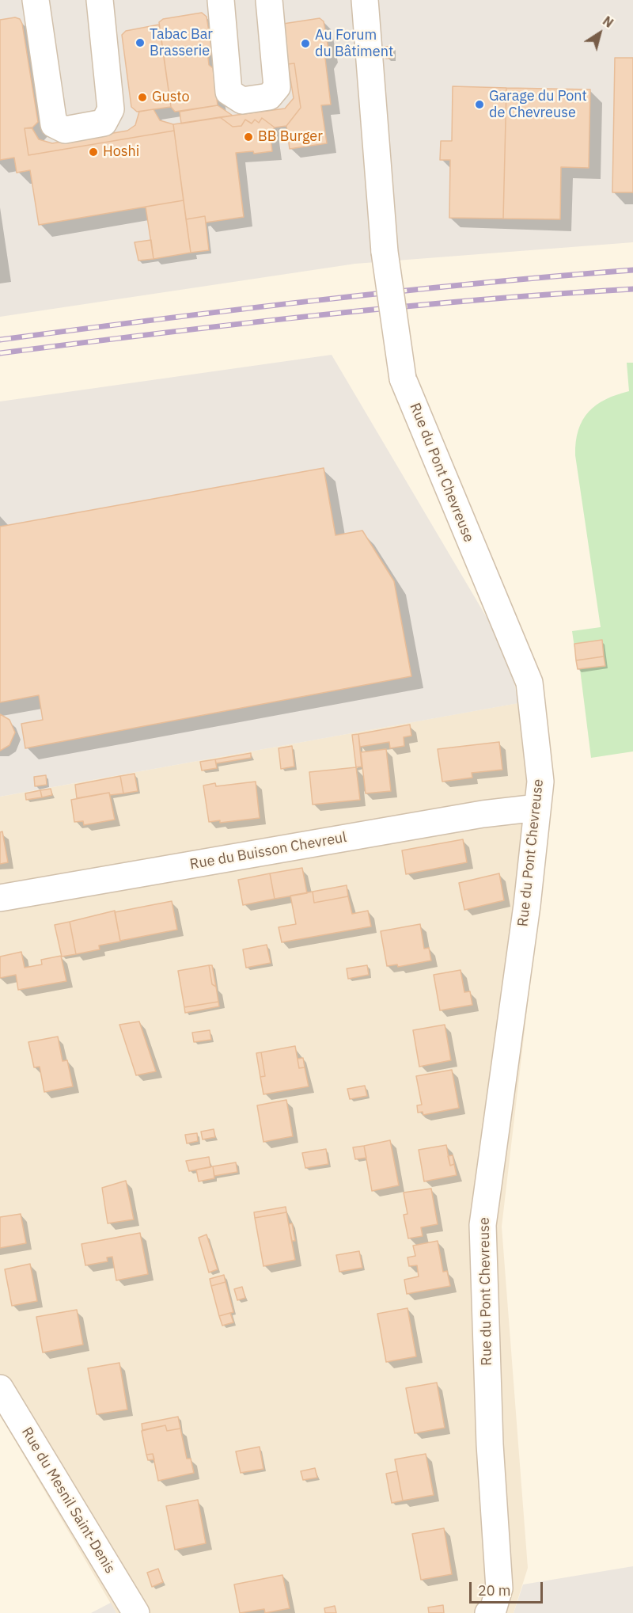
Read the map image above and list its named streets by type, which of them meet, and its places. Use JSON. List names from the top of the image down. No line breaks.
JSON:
{"streets":{"street":["Rue du Pont Chevreuse","Rue du Buisson Chevreul","Rue du Mesnil Saint-Denis"]},"crossings":[["Rue du Pont Chevreuse","Rue du Buisson Chevreul"]],"places":["Tabac Bar Brasserie","Au Forum du Bâtiment","Gusto","Garage du Pont de Chevreuse","BB Burger","Hoshi"],"scale_bar":"20 m","north":"top right"}
